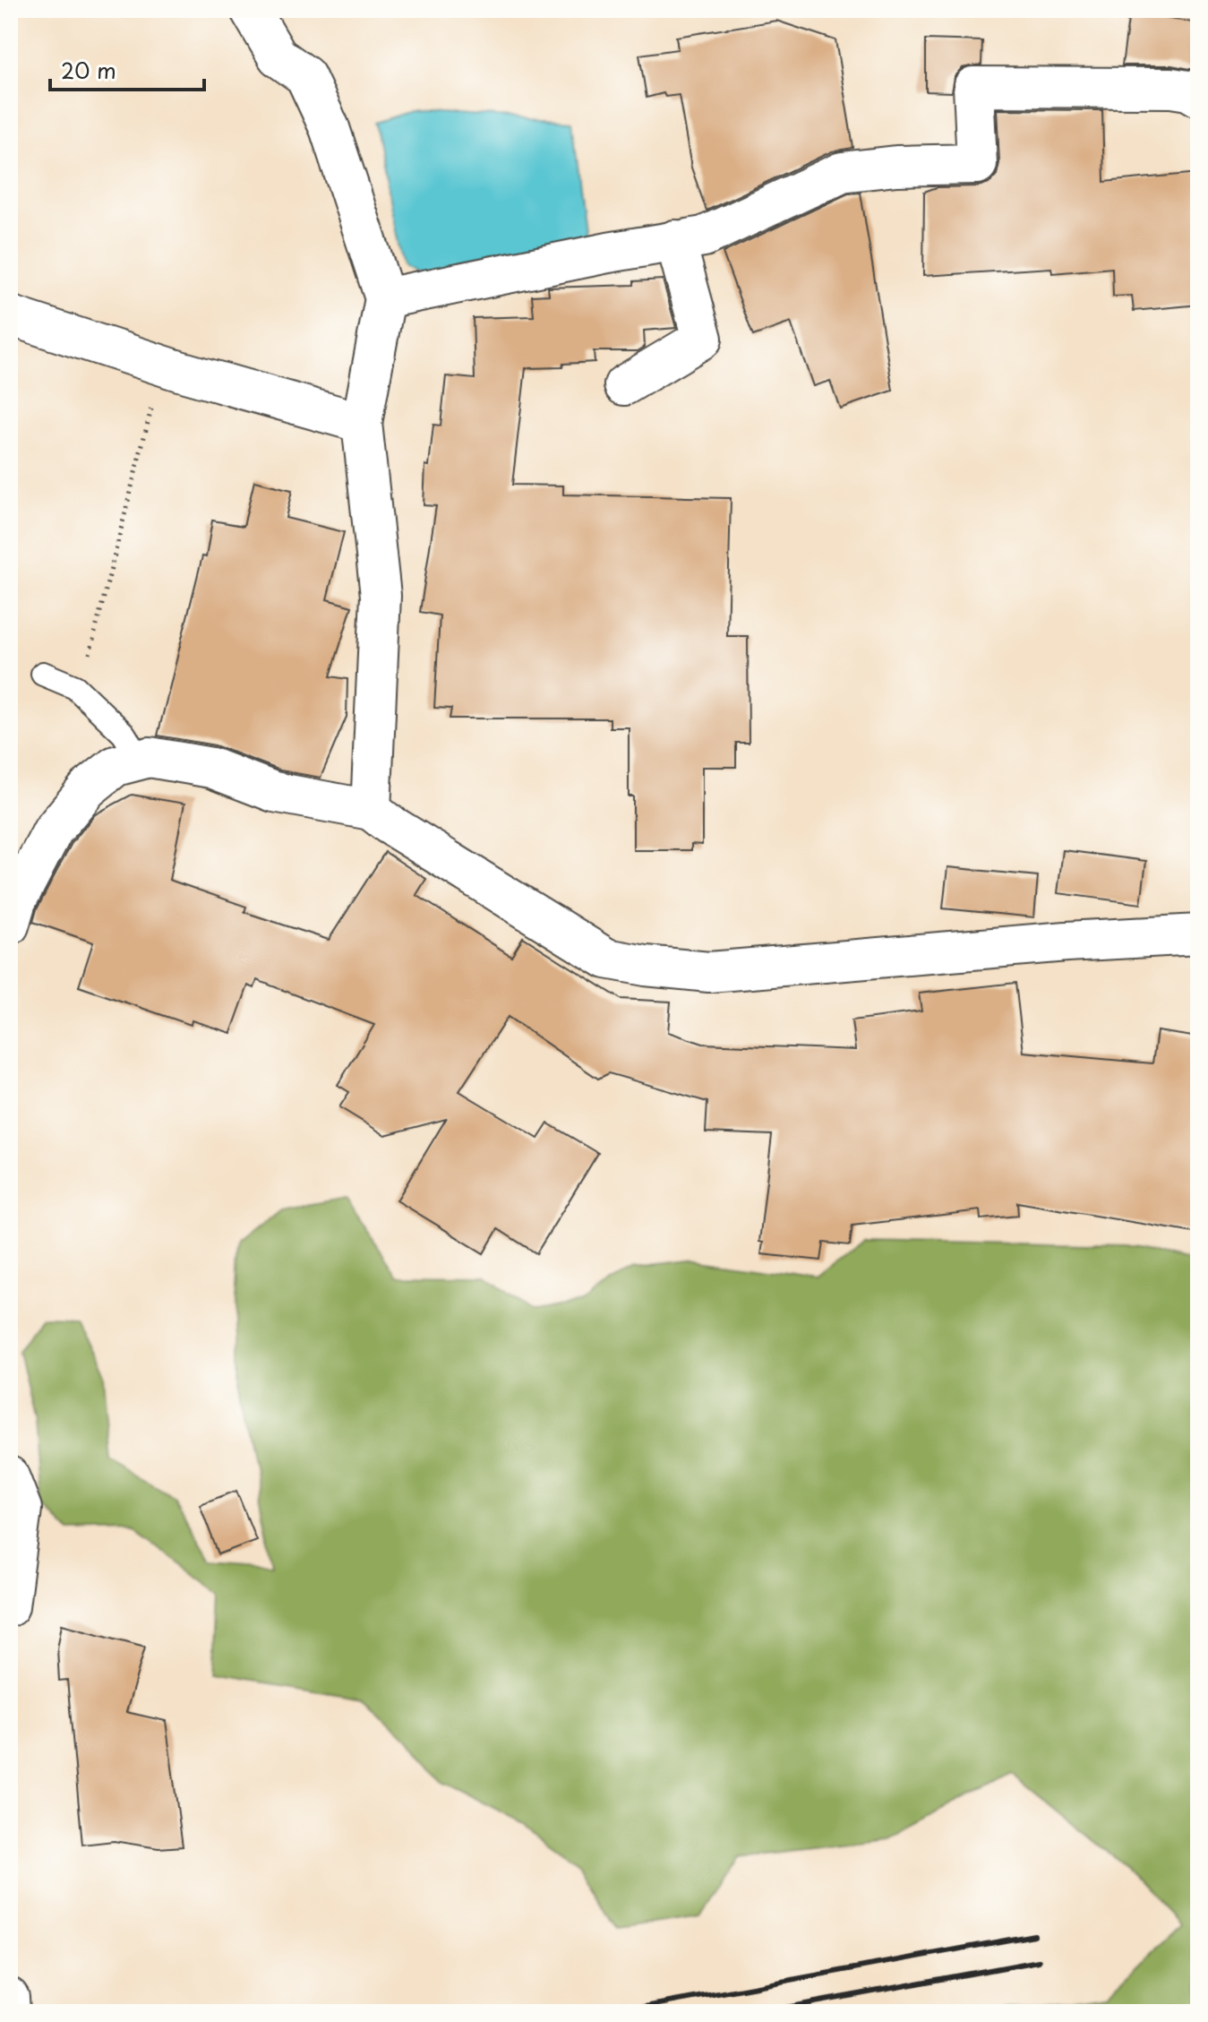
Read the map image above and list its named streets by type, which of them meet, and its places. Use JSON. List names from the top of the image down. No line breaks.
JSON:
{"scale_bar":"20 m"}
